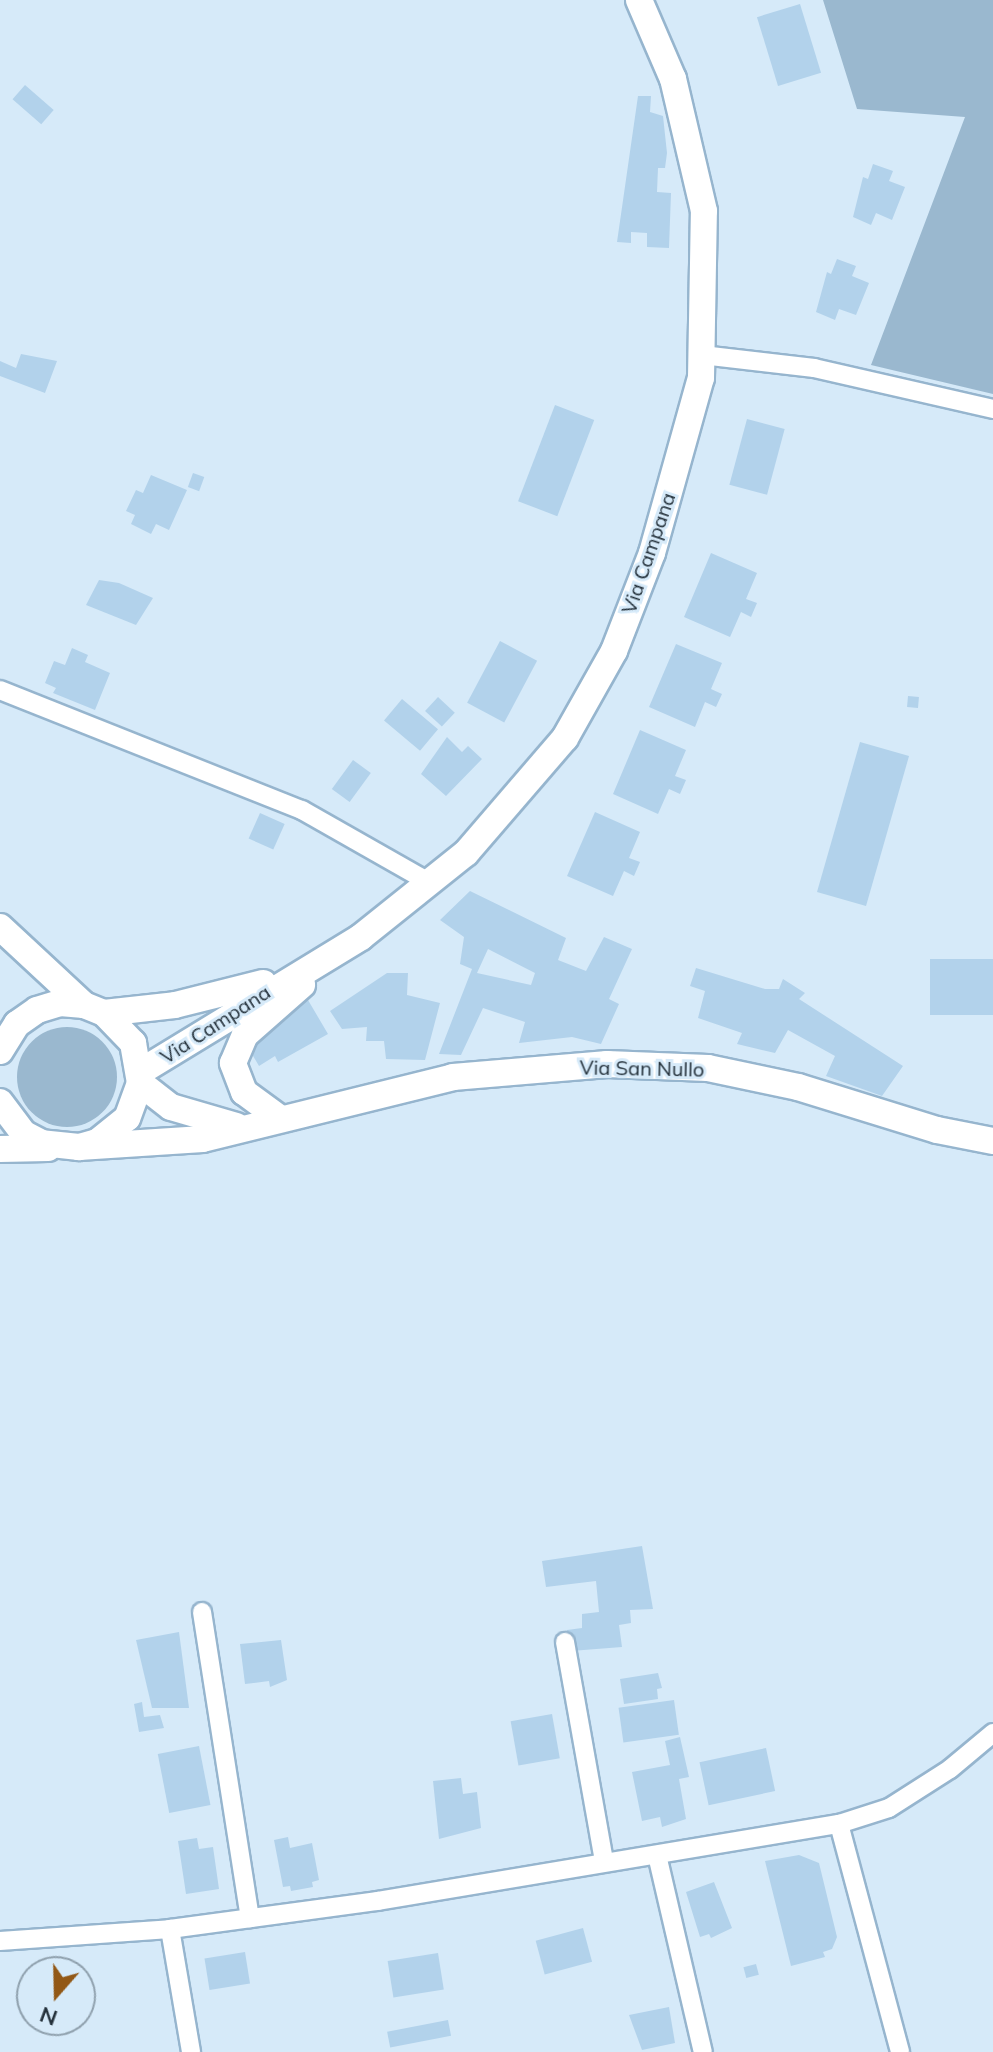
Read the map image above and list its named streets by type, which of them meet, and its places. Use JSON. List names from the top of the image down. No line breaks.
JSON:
{"streets":{"main road":["Via Campana","Via San Nullo"]},"north":"bottom"}
